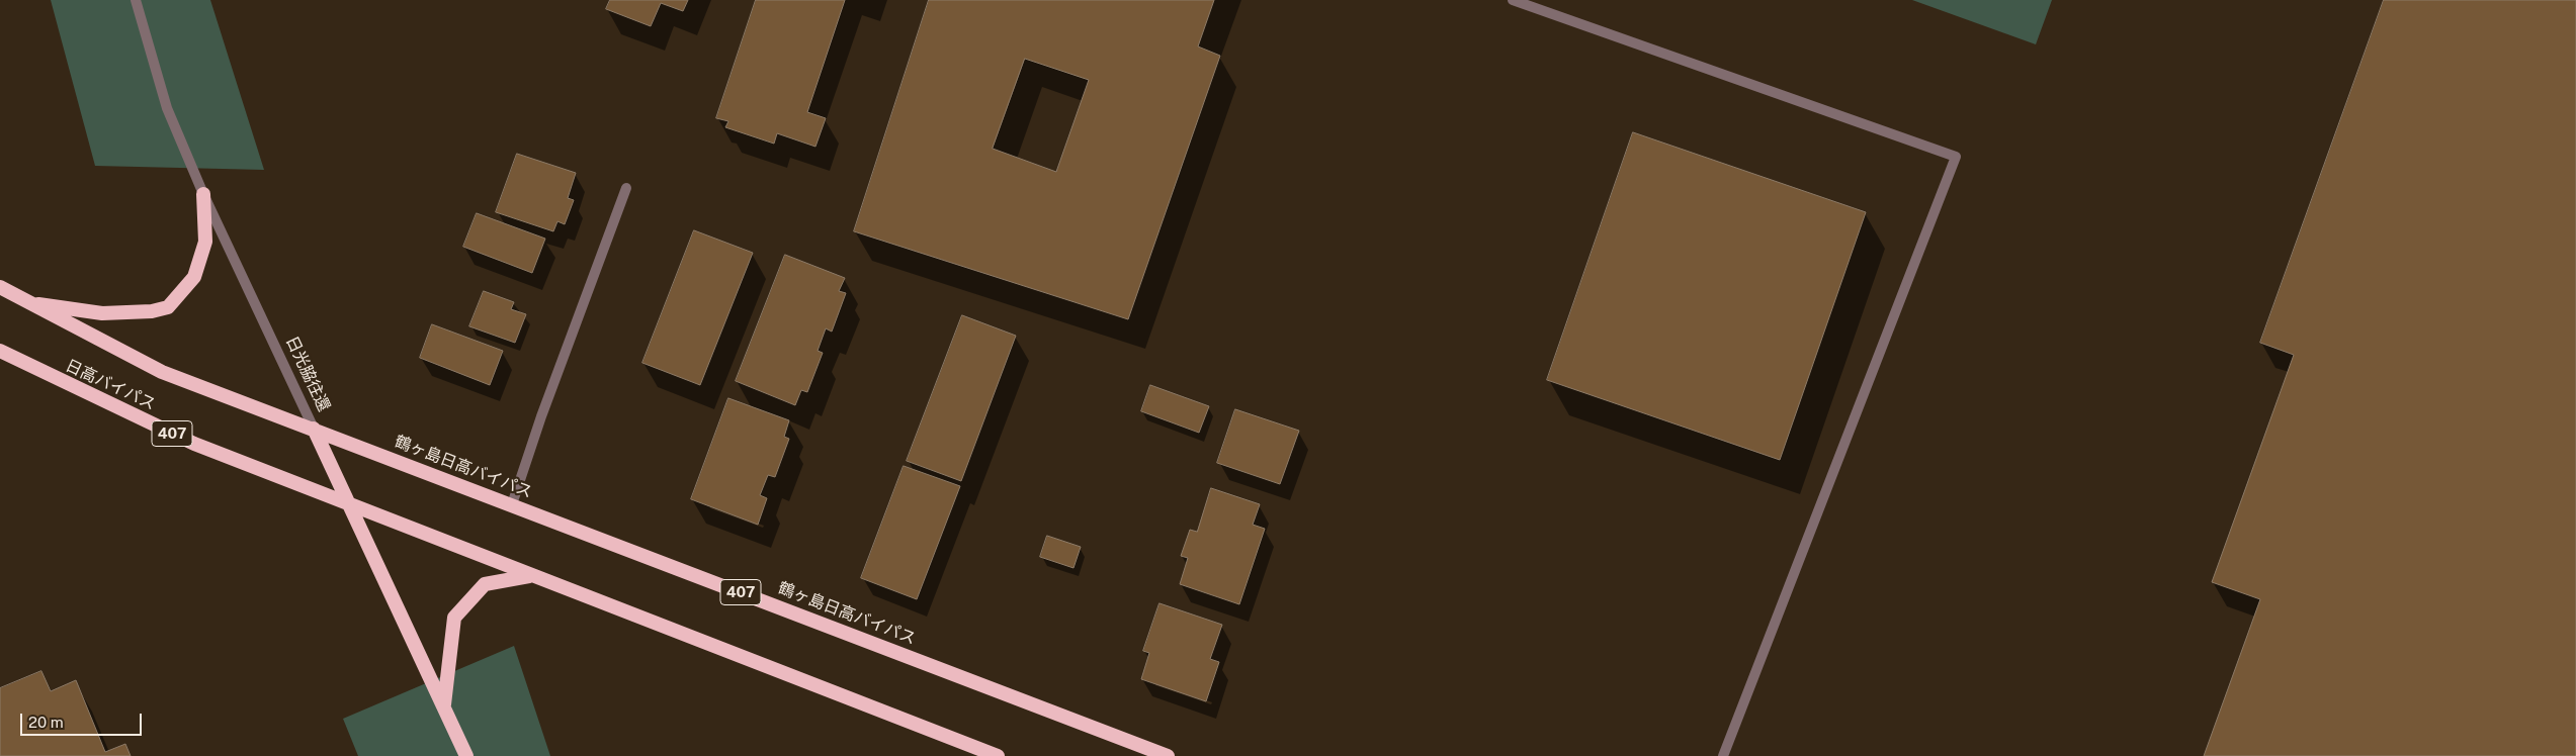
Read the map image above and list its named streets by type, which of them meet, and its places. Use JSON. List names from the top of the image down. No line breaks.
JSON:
{"streets":{"highway":["日光脇往還","日高バイパス","407","鶴ヶ島日高バイパス"]},"crossings":[["日光脇往還","日高バイパス"],["日光脇往還","407"],["日光脇往還","鶴ヶ島日高バイパス"],["日高バイパス","407"],["日高バイパス","鶴ヶ島日高バイパス"]],"scale_bar":"20 m"}
